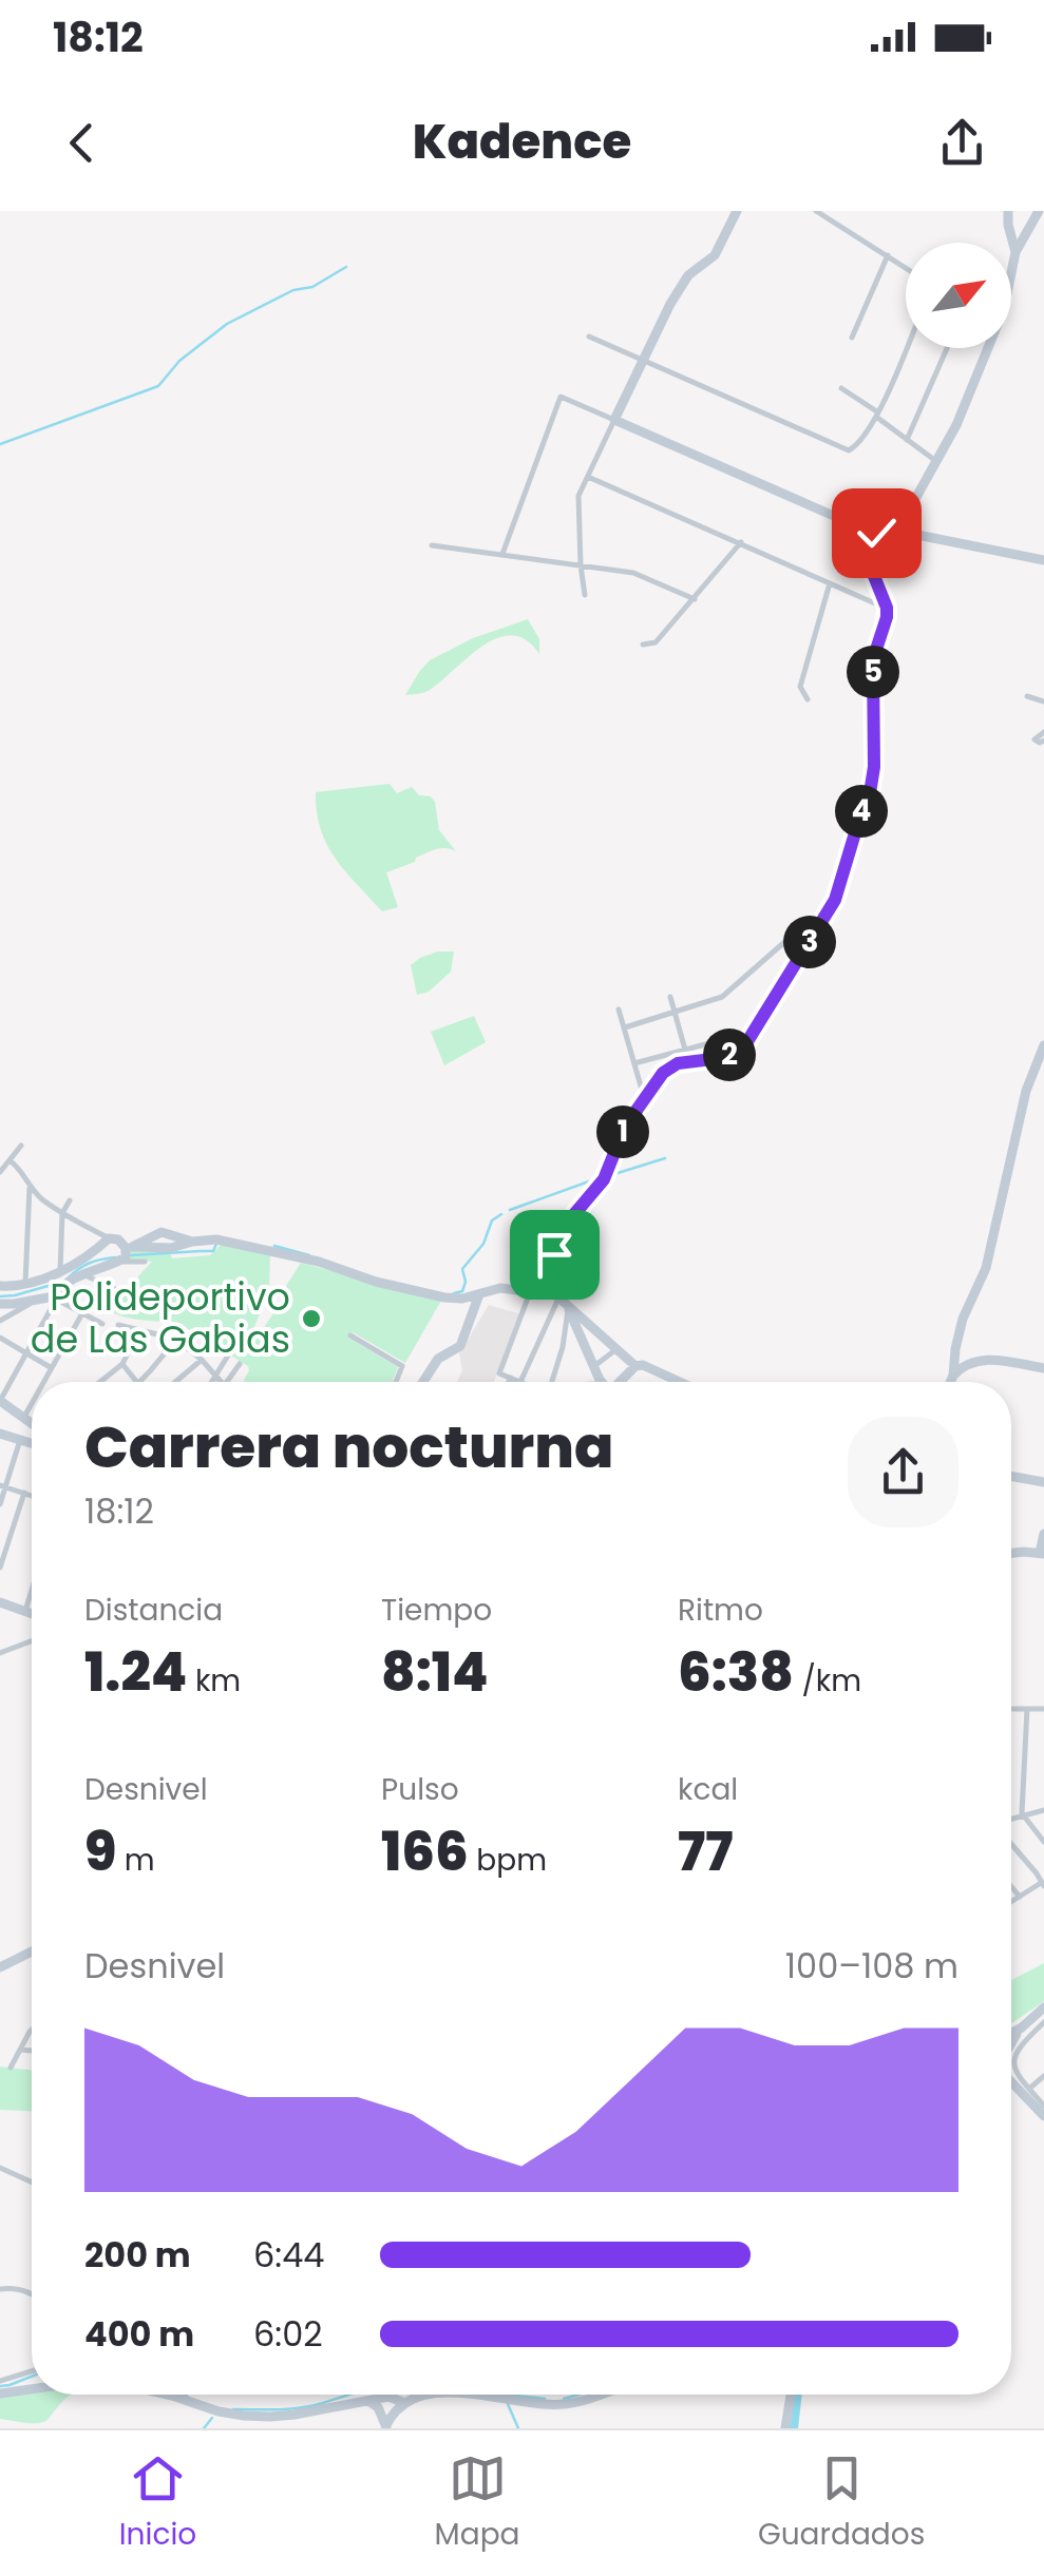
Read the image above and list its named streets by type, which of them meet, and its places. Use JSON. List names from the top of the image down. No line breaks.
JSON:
{"places":["Polideportivo de Las Gabias"],"north":"top right","page":{"status":"18:12","header":"Kadence","pins":["5","4","3","2","1"],"heading":["Carrera nocturna","18:12"],"stats":[["Distancia","1.24 km"],["Tiempo","8:14"],["Ritmo","6:38 /km"],["Desnivel","9 m"],["Pulso","166 bpm"],["kcal","77"]],"chart":["Desnivel","100–108 m"],"list":[{"name":"200 m","note":"6:44"},{"name":"400 m","note":"6:02"}],"tabs":["Inicio","Mapa","Guardados"]}}
